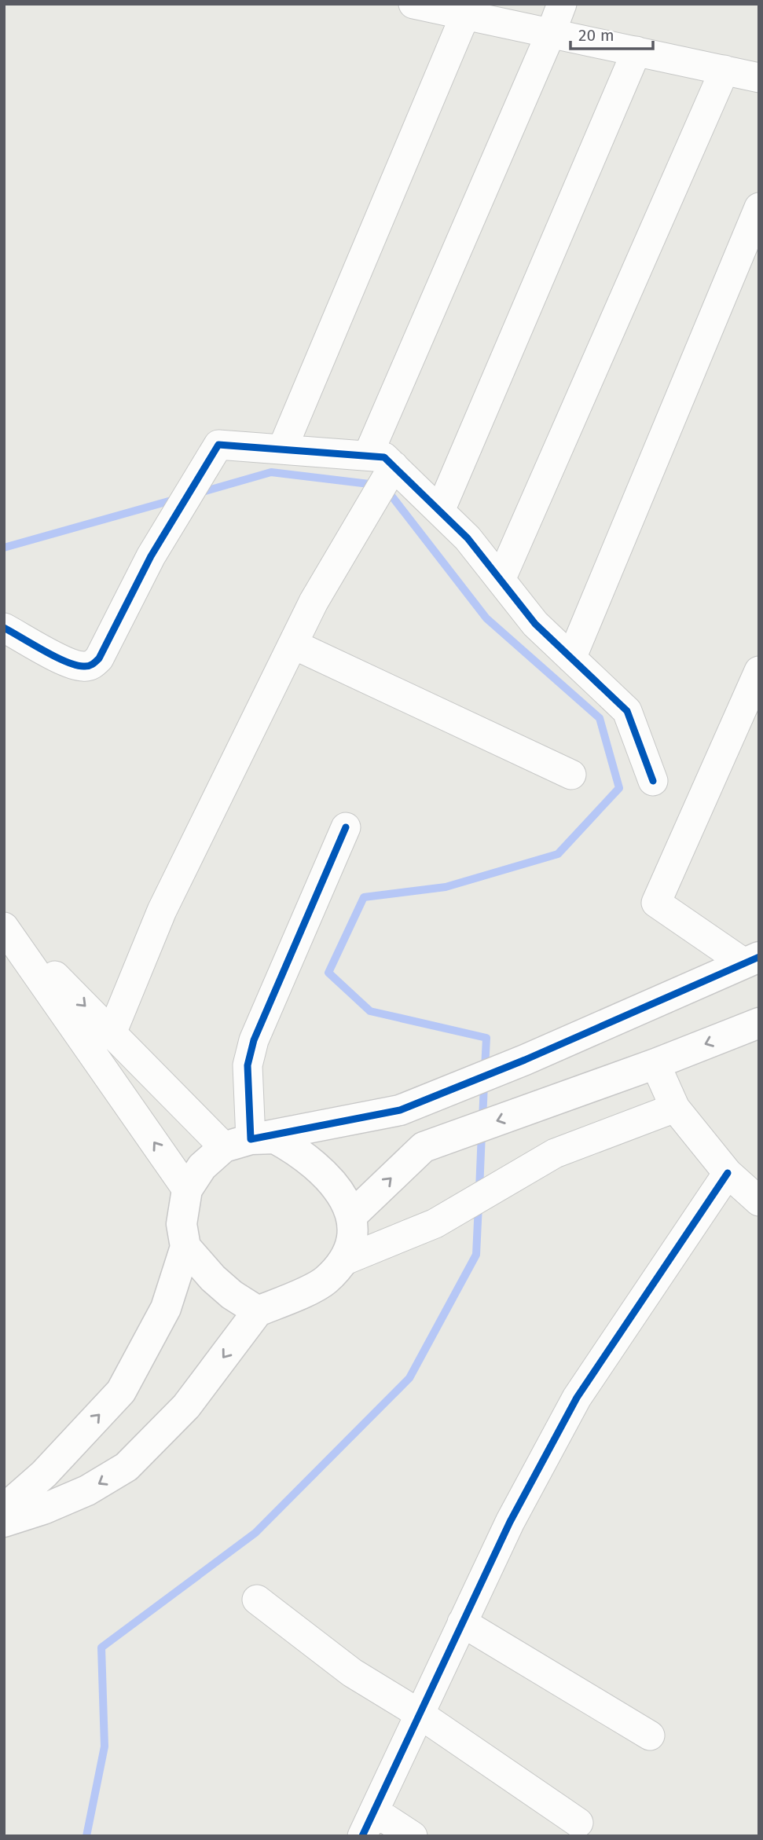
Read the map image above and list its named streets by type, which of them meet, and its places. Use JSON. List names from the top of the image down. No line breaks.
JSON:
{"scale_bar":"20 m"}
